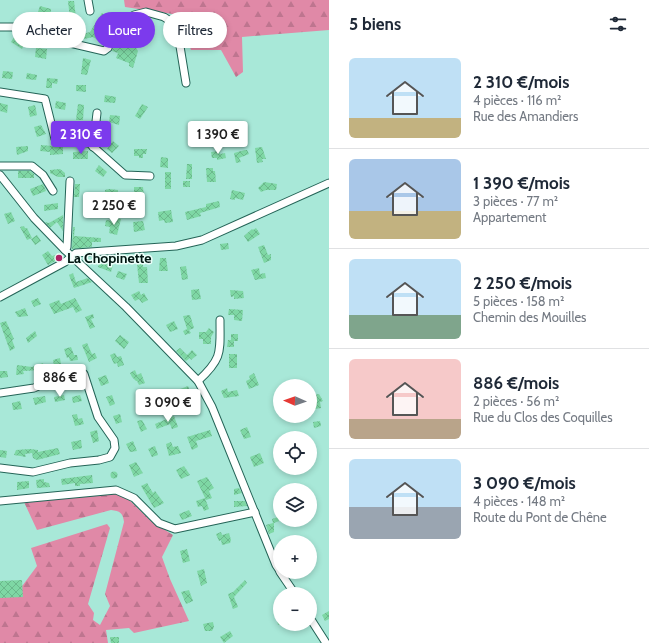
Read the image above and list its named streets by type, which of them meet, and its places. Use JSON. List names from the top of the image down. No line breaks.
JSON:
{"places":["La Chopinette"],"north":"left","page":{"heading":"5 biens","chip":["Acheter","Louer","Filtres"],"list":[{"name":"2 310 €/mois","note":"4 pièces · 116 m² · Rue des Amandiers"},{"name":"1 390 €/mois","note":"3 pièces · 77 m² · Appartement"},{"name":"2 250 €/mois","note":"5 pièces · 158 m² · Chemin des Mouilles"},{"name":"886 €/mois","note":"2 pièces · 56 m² · Rue du Clos des Coquilles"},{"name":"3 090 €/mois","note":"4 pièces · 148 m² · Route du Pont de Chêne"}],"price":["2 310 €","1 390 €","2 250 €","886 €","3 090 €"],"map_buttons":["+","−"]}}
